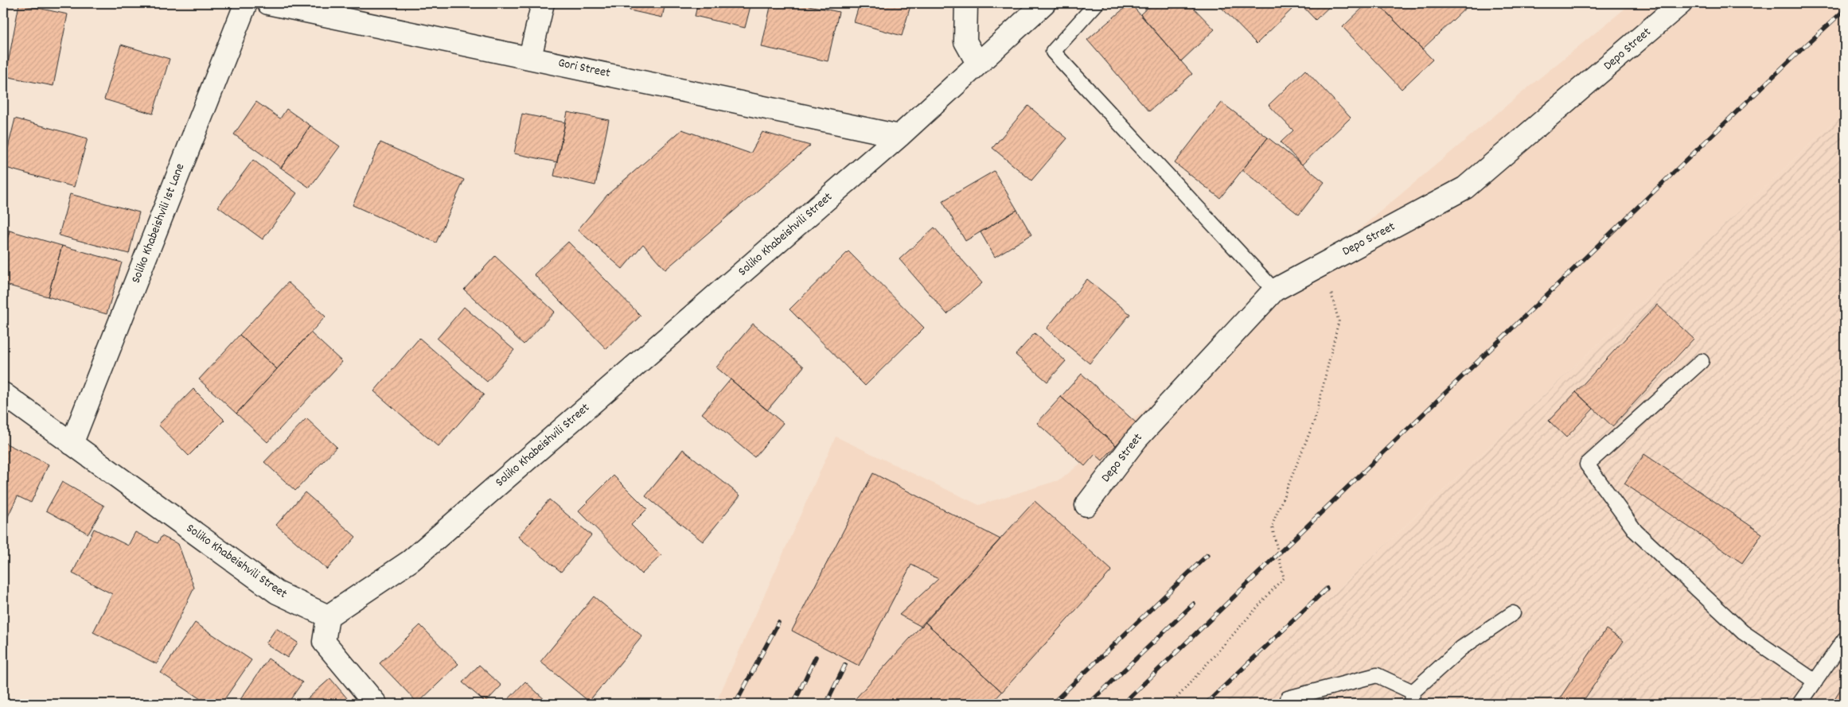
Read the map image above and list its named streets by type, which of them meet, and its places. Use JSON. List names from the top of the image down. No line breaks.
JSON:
{"streets":{"street":["Depo Street","Gori Street","Soliko Khabeishvili 1st Lane","Soliko Khabeishvili Street"]},"crossings":[["Gori Street","Soliko Khabeishvili Street"],["Soliko Khabeishvili 1st Lane","Soliko Khabeishvili Street"]]}
